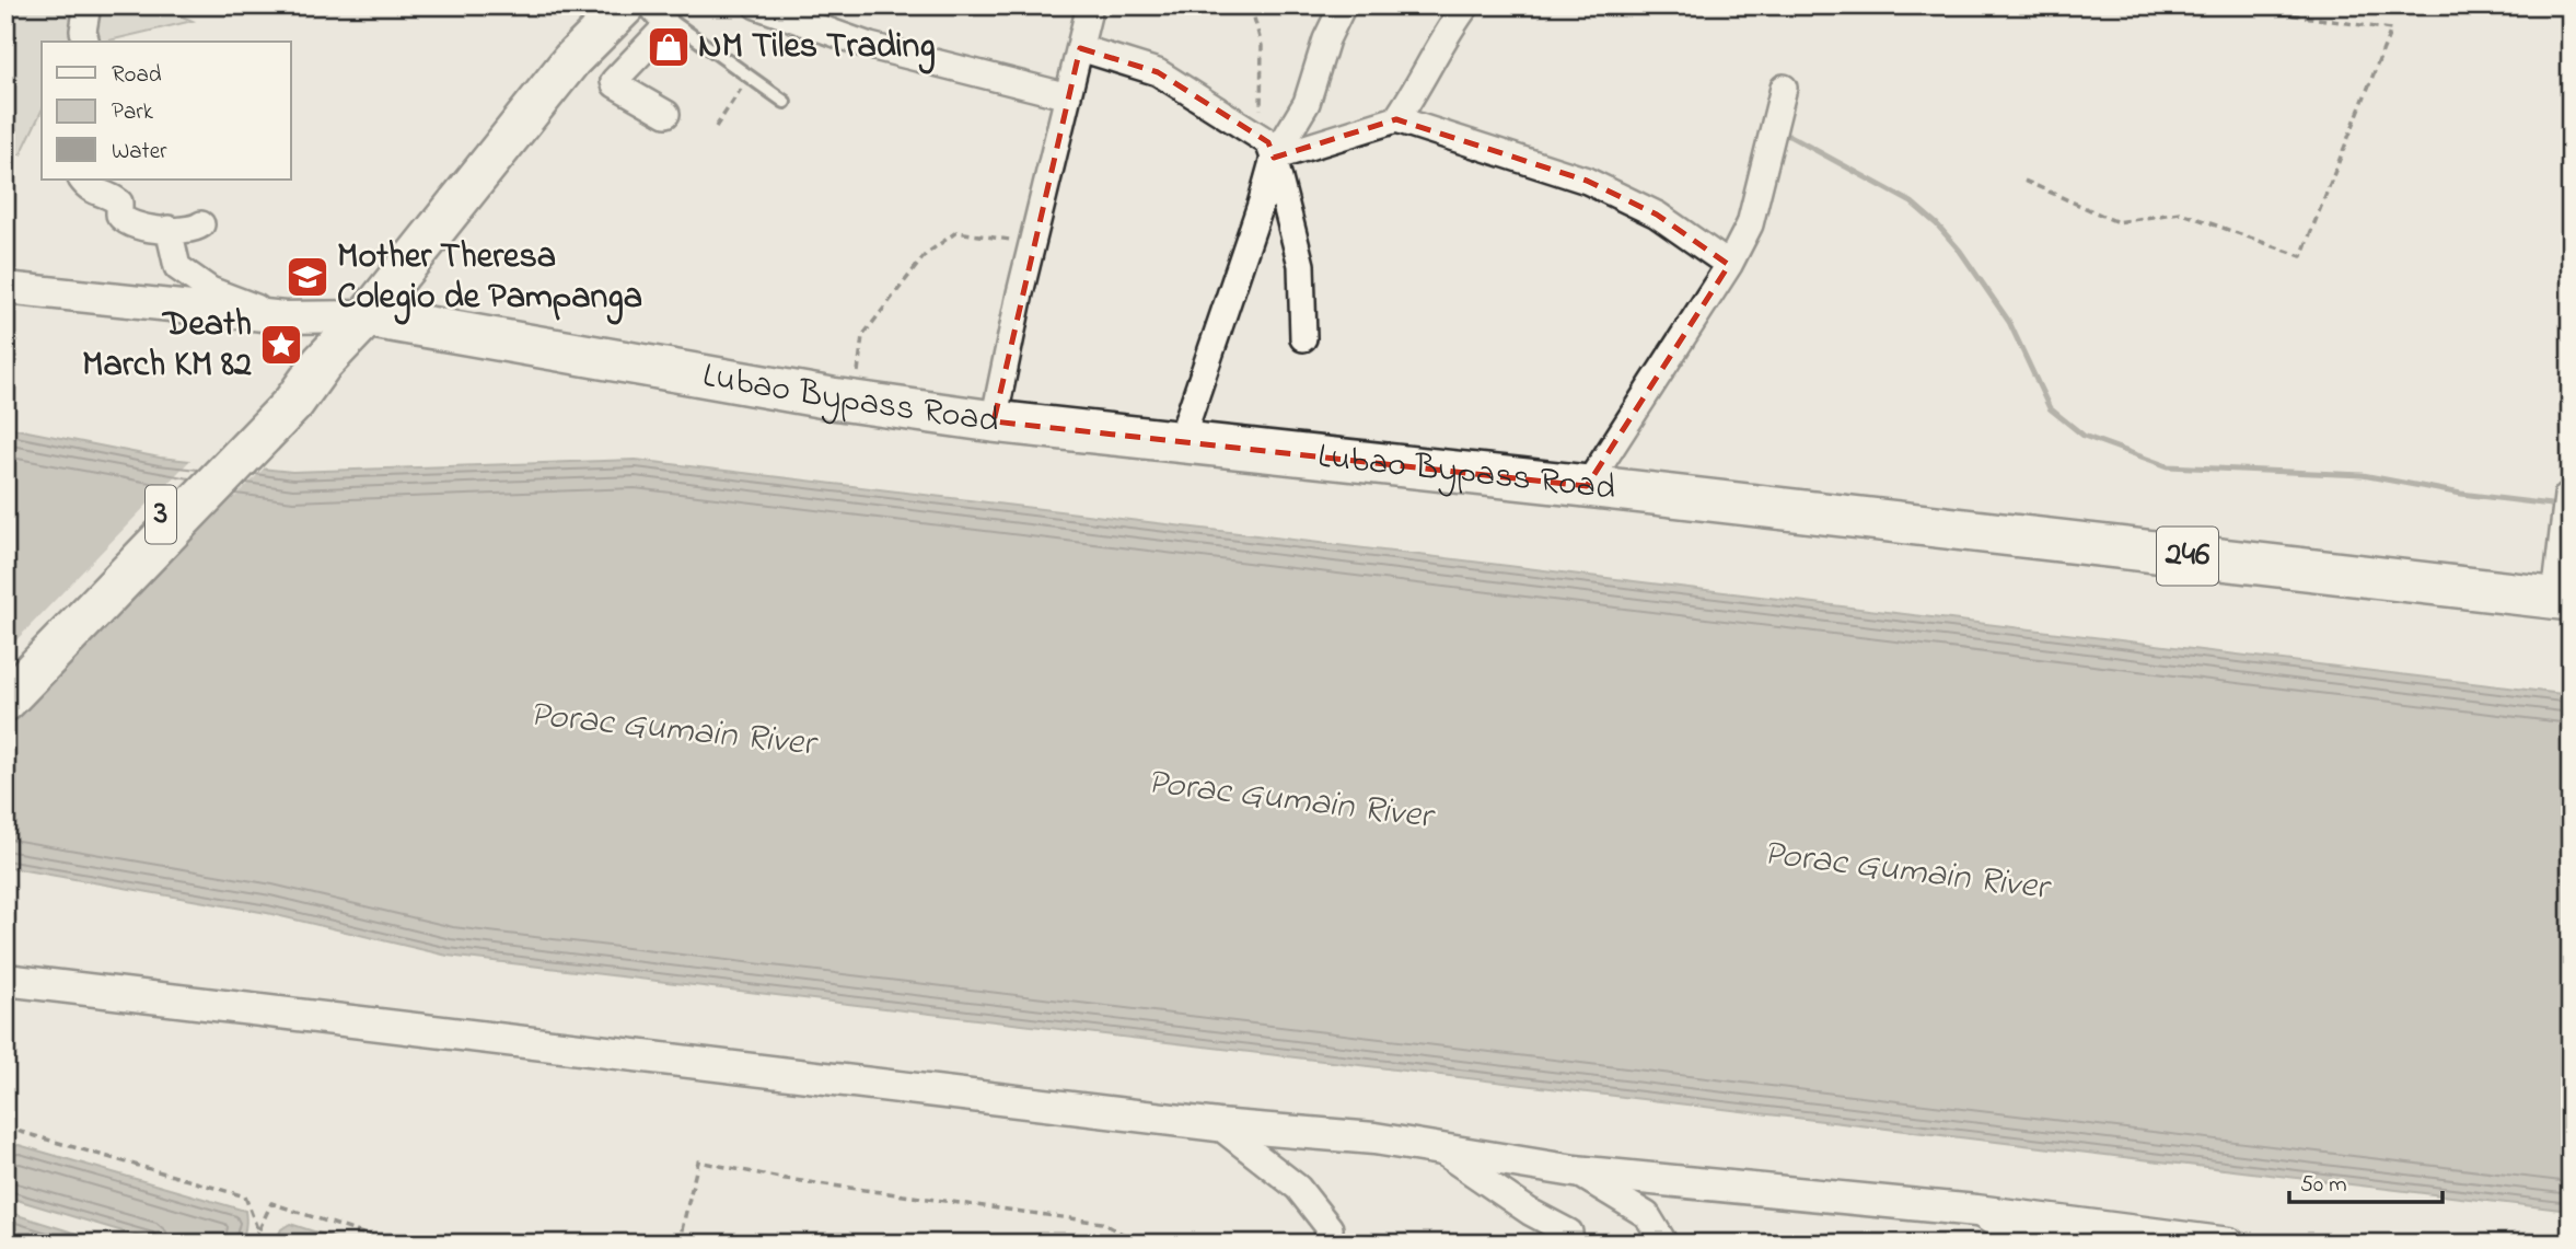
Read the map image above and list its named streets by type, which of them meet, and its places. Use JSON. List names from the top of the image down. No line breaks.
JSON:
{"streets":{"highway":["Lubao Bypass Road","3","246"]},"crossings":[["Lubao Bypass Road","3"]],"water":["Porac Gumain River"],"places":{"shop":["NM Tiles Trading"],"school or university":["Mother Theresa Colegio de Pampanga"],"place":["Death March KM 82"]},"legend":["Road","Park","Water"],"scale_bar":"50 m"}
